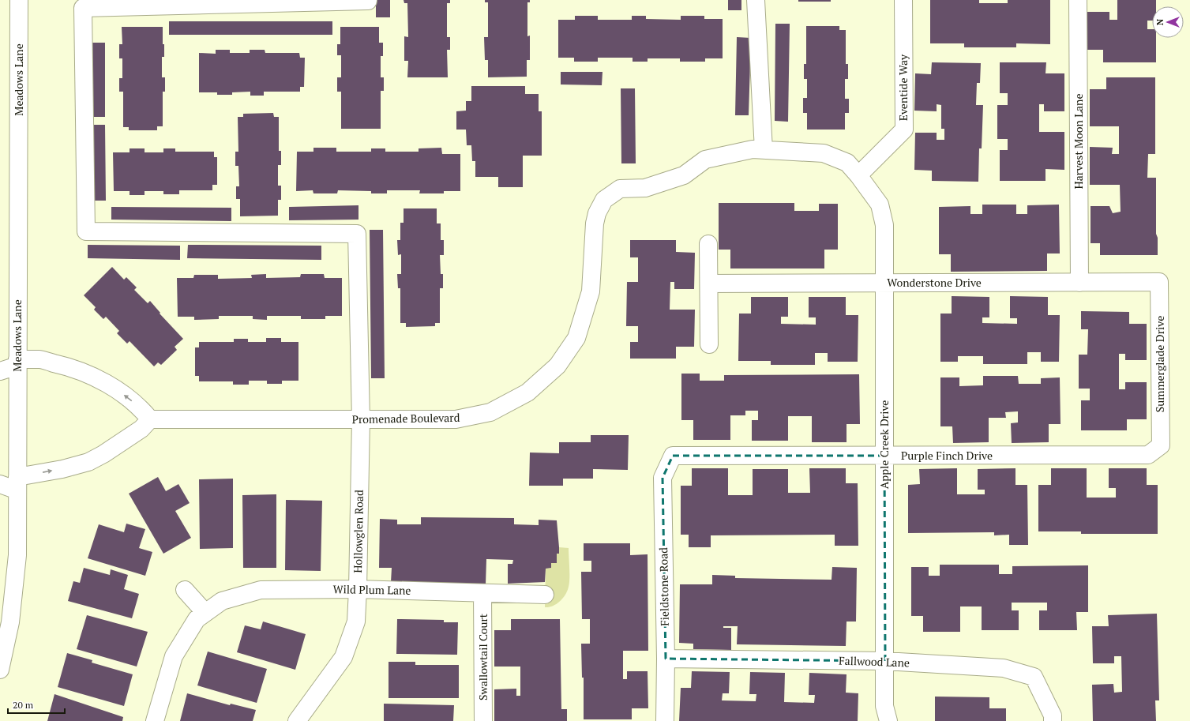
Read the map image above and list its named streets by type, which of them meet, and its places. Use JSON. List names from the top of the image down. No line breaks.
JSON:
{"streets":{"street":["Meadows Lane","Eventide Way","Harvest Moon Lane","Wonderstone Drive","Summerglade Drive","Promenade Boulevard","Apple Creek Drive","Purple Finch Drive","Hollowglen Road","Fieldstone Road","Wild Plum Lane","Swallowtail Court","Fallwood Lane"]},"crossings":[["Eventide Way","Promenade Boulevard"],["Eventide Way","Apple Creek Drive"],["Harvest Moon Lane","Wonderstone Drive"],["Wonderstone Drive","Summerglade Drive"],["Wonderstone Drive","Apple Creek Drive"],["Summerglade Drive","Purple Finch Drive"],["Promenade Boulevard","Apple Creek Drive"],["Promenade Boulevard","Hollowglen Road"],["Apple Creek Drive","Purple Finch Drive"],["Apple Creek Drive","Fallwood Lane"],["Purple Finch Drive","Fieldstone Road"],["Hollowglen Road","Wild Plum Lane"],["Fieldstone Road","Fallwood Lane"],["Wild Plum Lane","Swallowtail Court"]],"scale_bar":"20 m","north":"left"}
